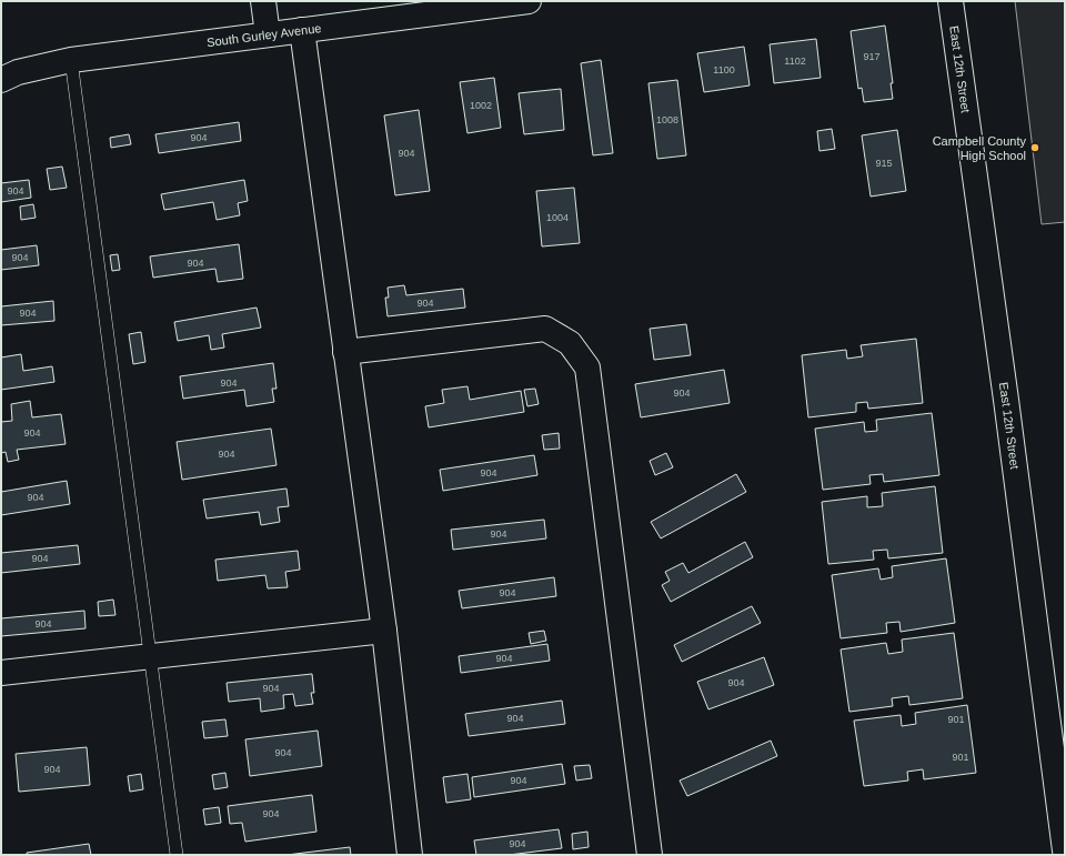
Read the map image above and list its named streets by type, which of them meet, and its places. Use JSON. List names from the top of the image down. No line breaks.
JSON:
{"streets":{"street":["South Gurley Avenue","East 12th Street"]},"places":["Campbell County High School"],"house_numbers":["917","1102","1100","1002","1008","904","904","915","904","1004","904","904","904","904","904","904","904","904","904","904","904","904","904","904","904","904","904","904","901","904","901","904","904","904","904"]}
